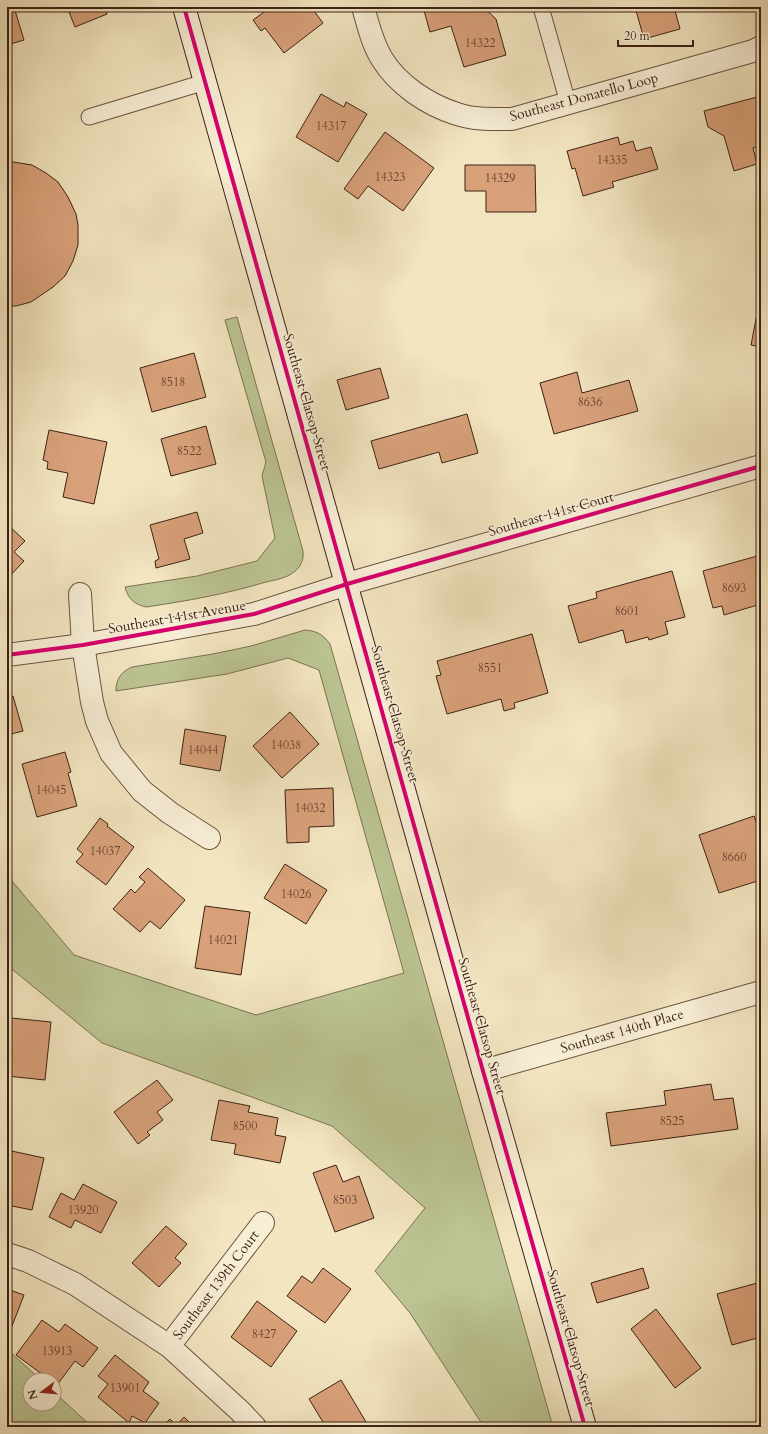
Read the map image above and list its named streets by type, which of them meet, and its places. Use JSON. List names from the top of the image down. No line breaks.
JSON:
{"streets":{"street":["Southeast Donatello Loop","Southeast Clatsop Street","Southeast 141st Court","Southeast 141st Avenue","Southeast 140th Place","Southeast 139th Court"]},"crossings":[["Southeast Clatsop Street","Southeast 141st Court"],["Southeast Clatsop Street","Southeast 141st Avenue"],["Southeast Clatsop Street","Southeast 140th Place"],["Southeast 141st Court","Southeast 141st Avenue"]],"house_numbers":["14322","14317","14335","14323","14329","8518","8636","8522","8693","8601","8551","14038","14044","14045","14032","14037","8660","14026","14021","8525","8500","8503","13920","8427","13913","13901"],"scale_bar":"20 m","north":"left"}
